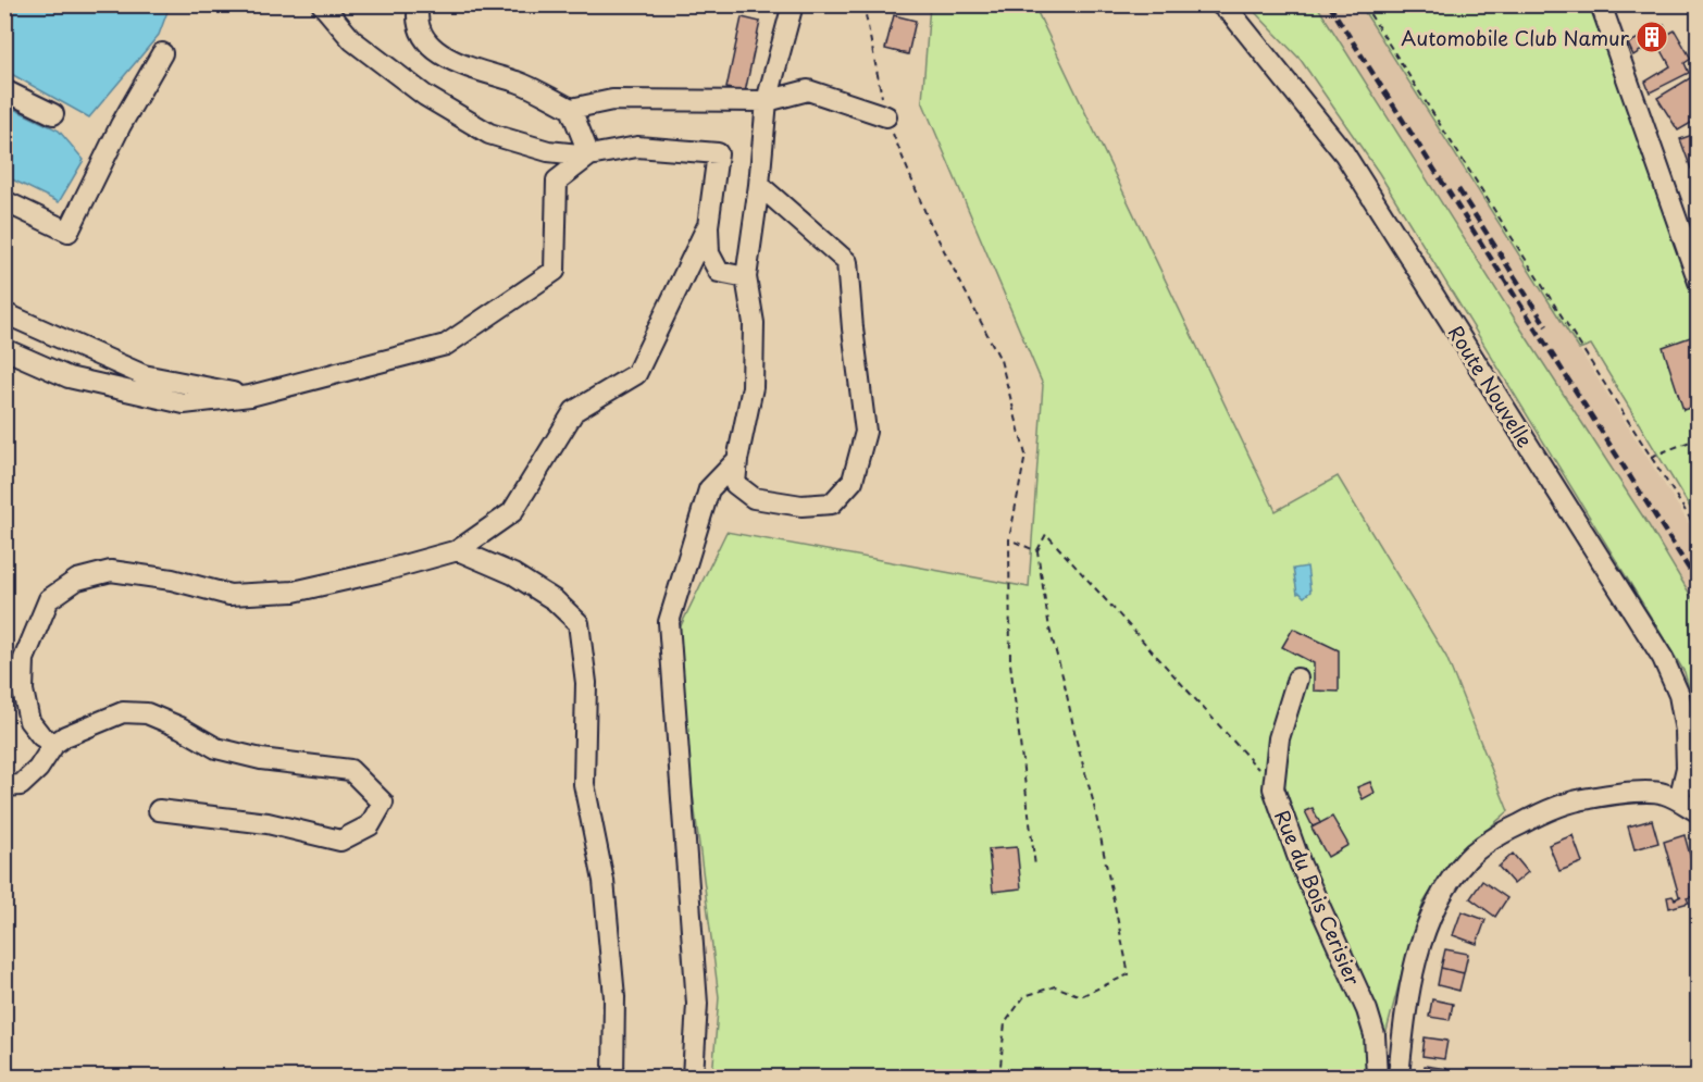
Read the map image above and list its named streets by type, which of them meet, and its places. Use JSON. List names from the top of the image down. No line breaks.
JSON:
{"streets":{"street":["Route Nouvelle","Rue du Bois Cerisier"]},"places":{"building":["Automobile Club Namur"]}}
